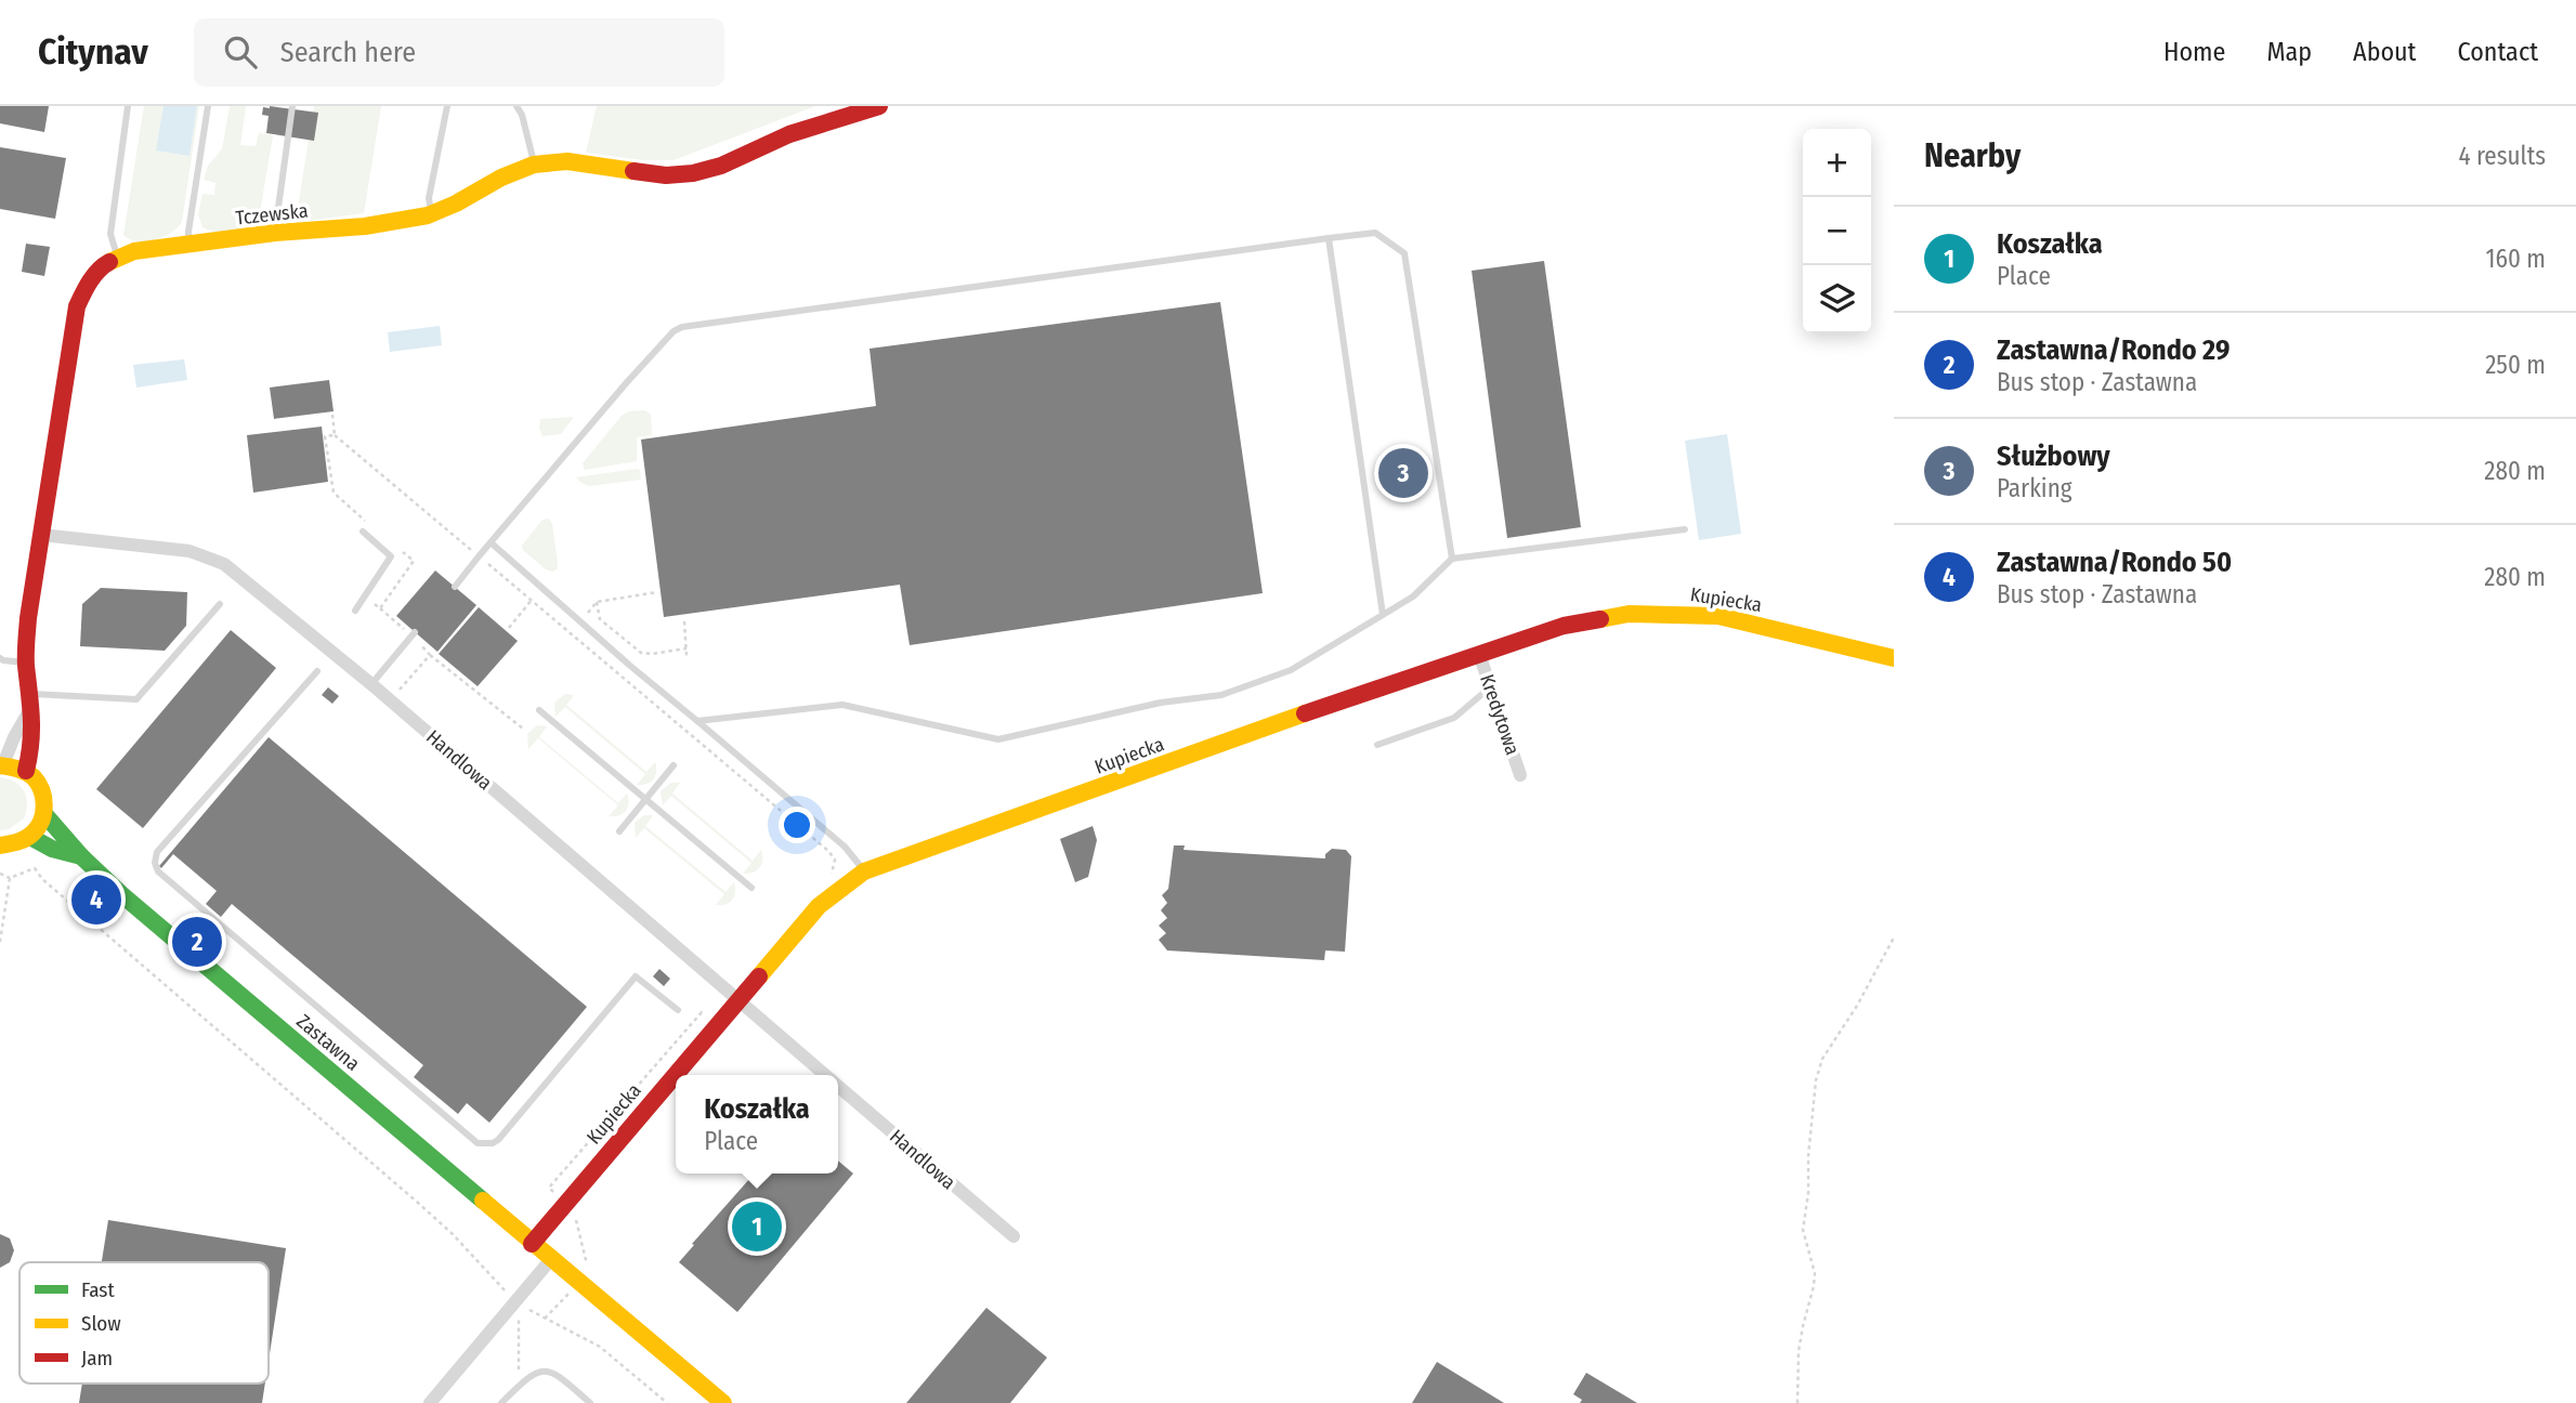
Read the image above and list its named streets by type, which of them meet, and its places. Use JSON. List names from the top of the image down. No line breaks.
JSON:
{"streets":{"street":["Tczewska","Kupiecka","Kredytowa","Handlowa","Zastawna"]},"crossings":[["Tczewska","Handlowa"],["Kupiecka","Kredytowa"],["Kupiecka","Handlowa"],["Kupiecka","Zastawna"]],"legend":["Fast","Slow","Jam"],"page":{"header":"Citynav","search":"Search here","nav":["Home","Map","About","Contact"],"heading":["Nearby","4 results"],"map_buttons":["+","−"],"list":[{"mark":"1","name":"Koszałka","note":"Place","value":"160 m"},{"mark":"2","name":"Zastawna/Rondo 29","note":"Bus stop · Zastawna","value":"250 m"},{"mark":"3","name":"Służbowy","note":"Parking","value":"280 m"},{"mark":"4","name":"Zastawna/Rondo 50","note":"Bus stop · Zastawna","value":"280 m"}],"pins":["3","4","2","1"],"popup":["Koszałka","Place"]}}
